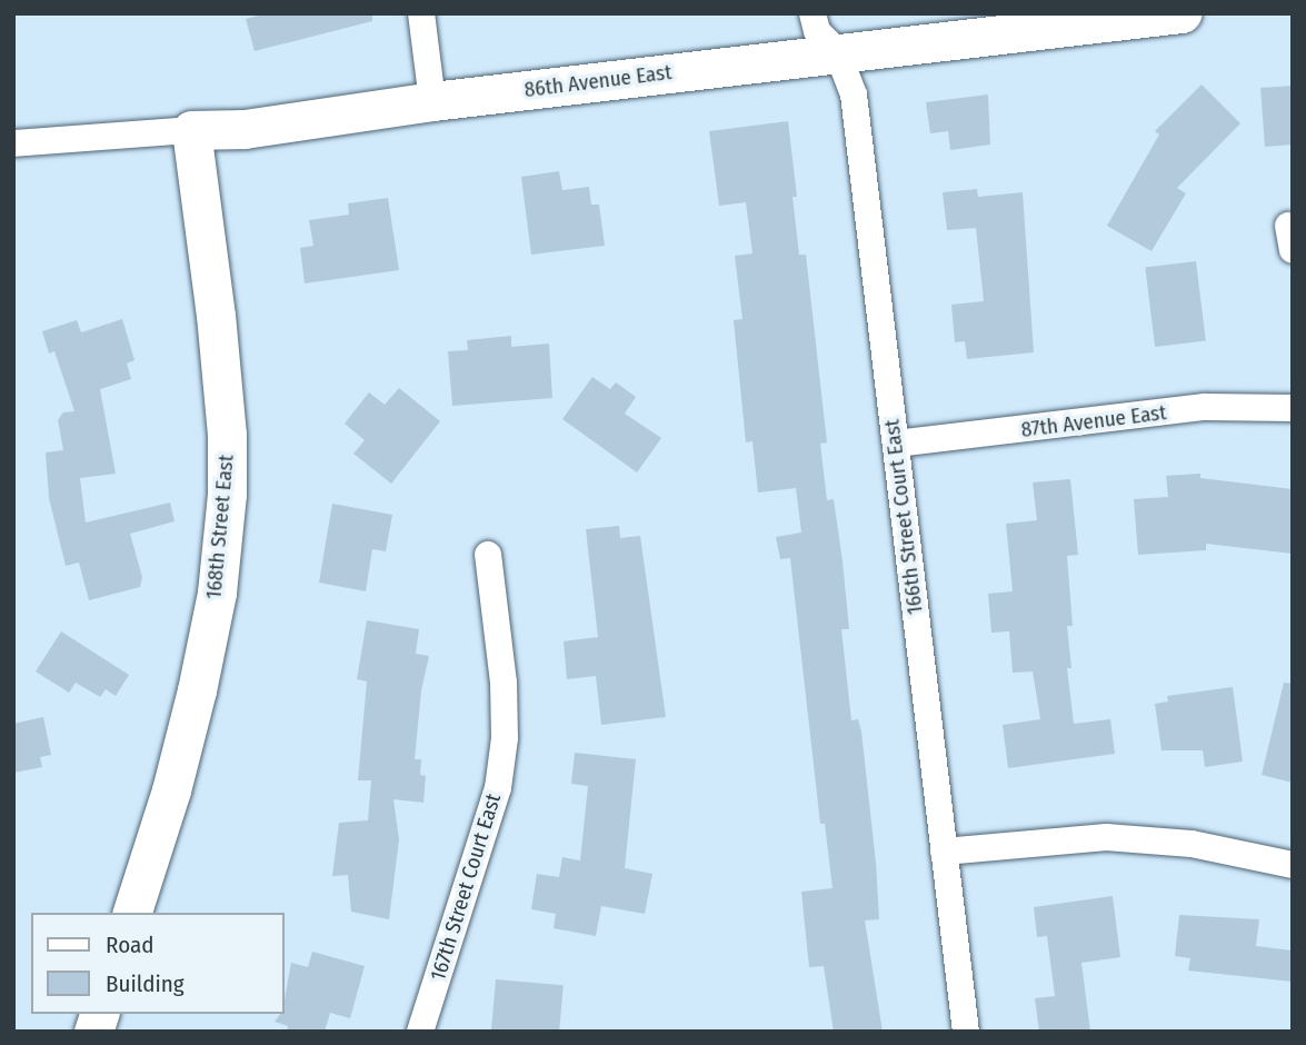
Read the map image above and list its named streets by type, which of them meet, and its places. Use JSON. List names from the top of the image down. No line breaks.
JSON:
{"streets":{"street":["86th Avenue East","87th Avenue East","166th Street Court East","168th Street East","167th Street Court East"]},"crossings":[["86th Avenue East","166th Street Court East"],["86th Avenue East","168th Street East"],["87th Avenue East","166th Street Court East"]],"legend":["Road","Building"]}
